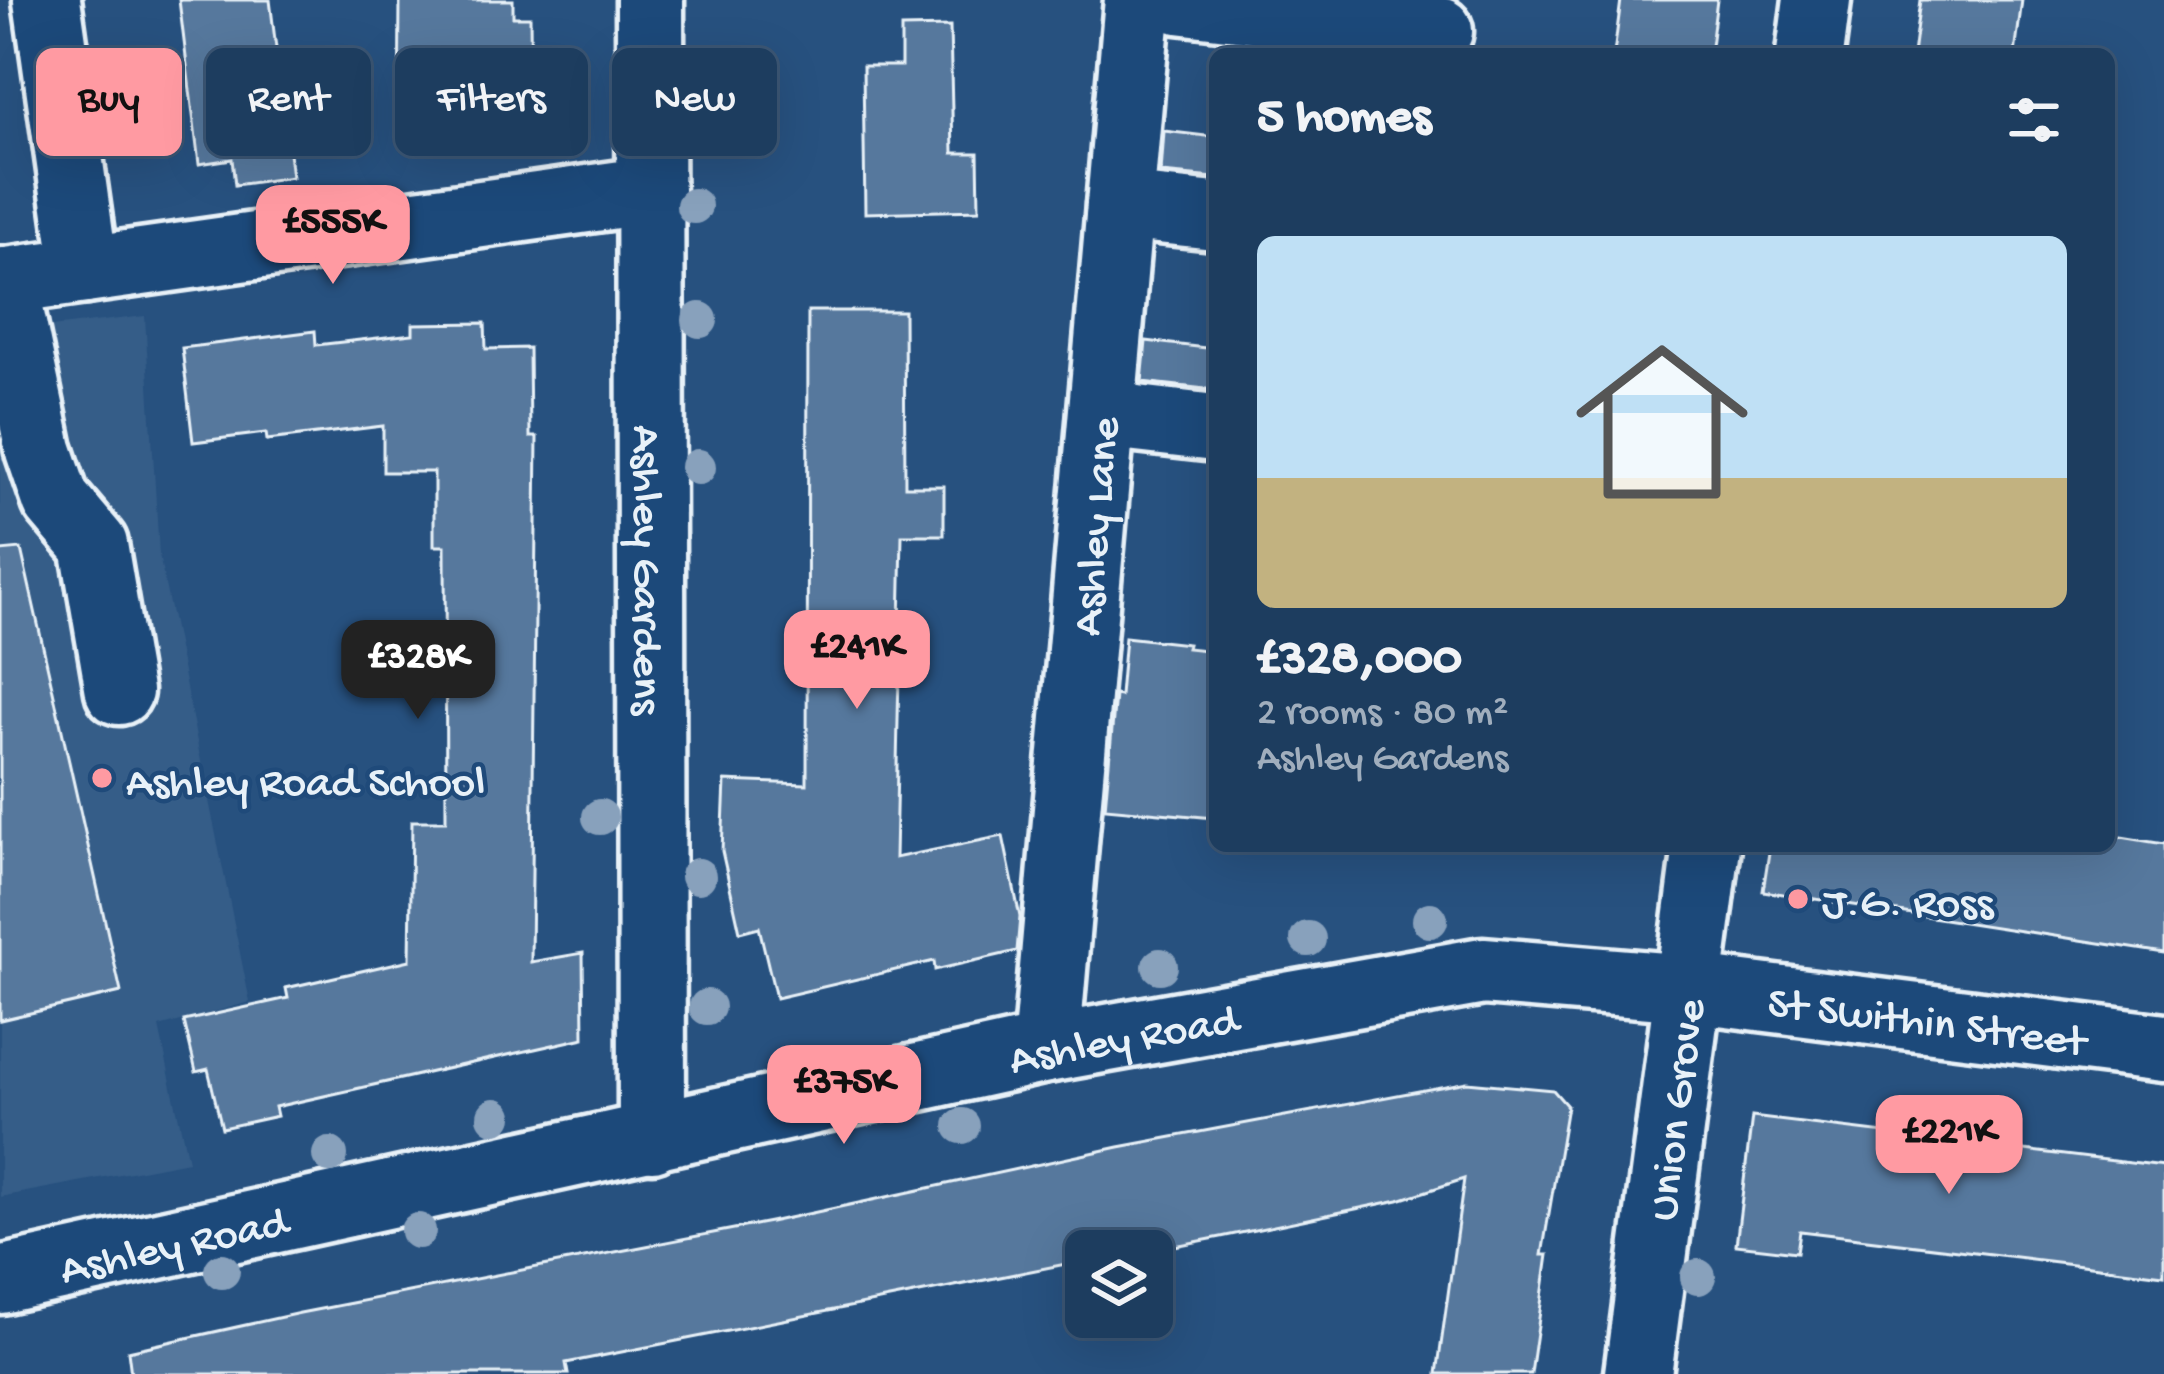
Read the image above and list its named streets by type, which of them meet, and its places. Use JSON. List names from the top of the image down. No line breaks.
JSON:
{"streets":{"street":["Ashley Lane","Ashley Gardens","St Swithin Street","Ashley Road","Union Grove"]},"crossings":[["Ashley Lane","Ashley Road"],["Ashley Gardens","Ashley Road"],["St Swithin Street","Ashley Road"],["St Swithin Street","Union Grove"],["Ashley Road","Union Grove"]],"places":["Ashley Road School","J.G. Ross"],"page":{"chip":["Buy","Rent","Filters","New"],"heading":"5 homes","price":["£555K","£241K","£328K","£375K","£221K"],"list":[{"name":"£328,000","note":"2 rooms · 80 m² · Ashley Gardens"}]}}
